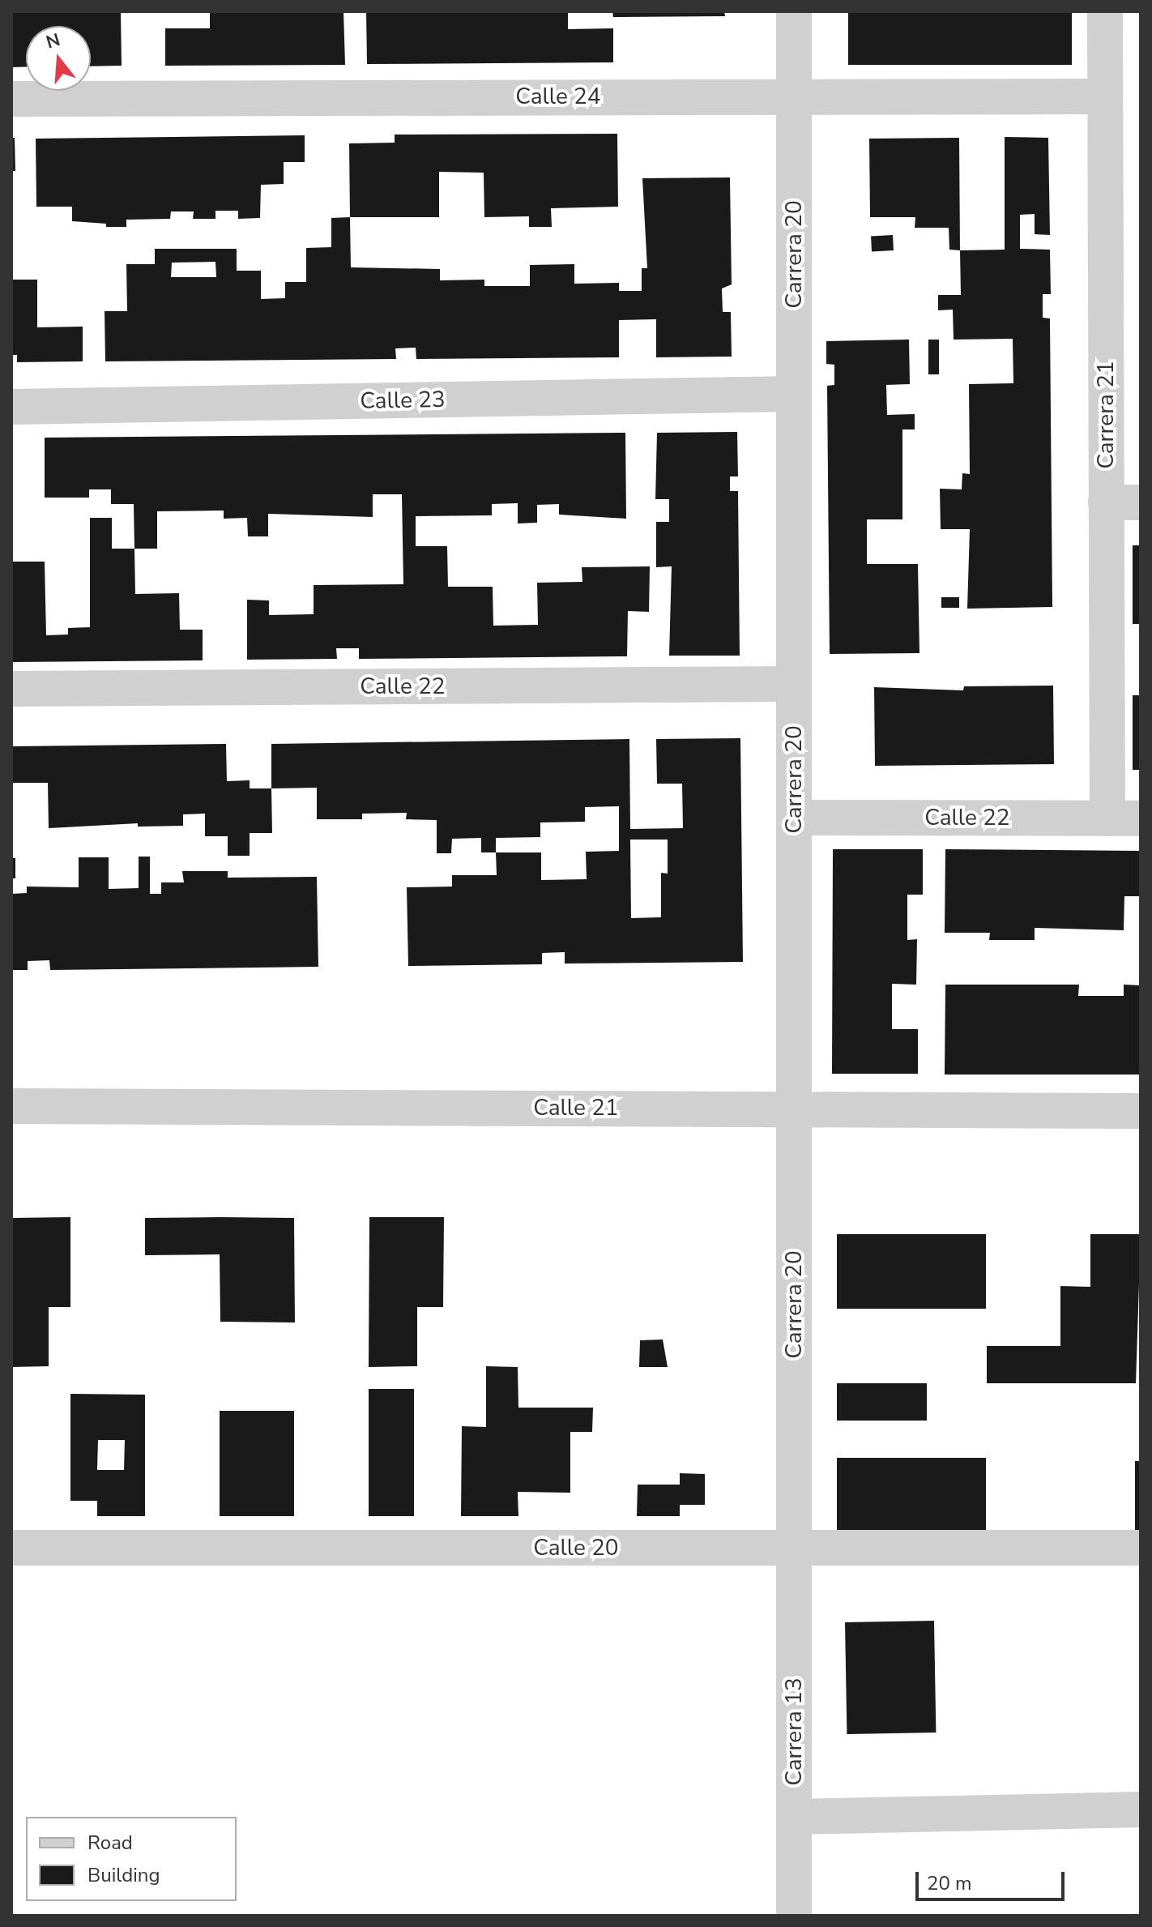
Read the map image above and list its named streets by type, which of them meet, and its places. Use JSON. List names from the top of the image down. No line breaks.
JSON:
{"streets":{"street":["Calle 24","Carrera 20","Calle 23","Carrera 21","Calle 22","Calle 21","Calle 20","Carrera 13"]},"crossings":[["Calle 24","Carrera 20"],["Calle 24","Carrera 21"],["Carrera 20","Calle 23"],["Carrera 20","Calle 22"],["Carrera 20","Calle 21"],["Carrera 20","Calle 20"],["Carrera 20","Carrera 13"],["Carrera 21","Calle 22"],["Calle 20","Carrera 13"]],"legend":["Road","Building"],"scale_bar":"20 m","north":"top"}
